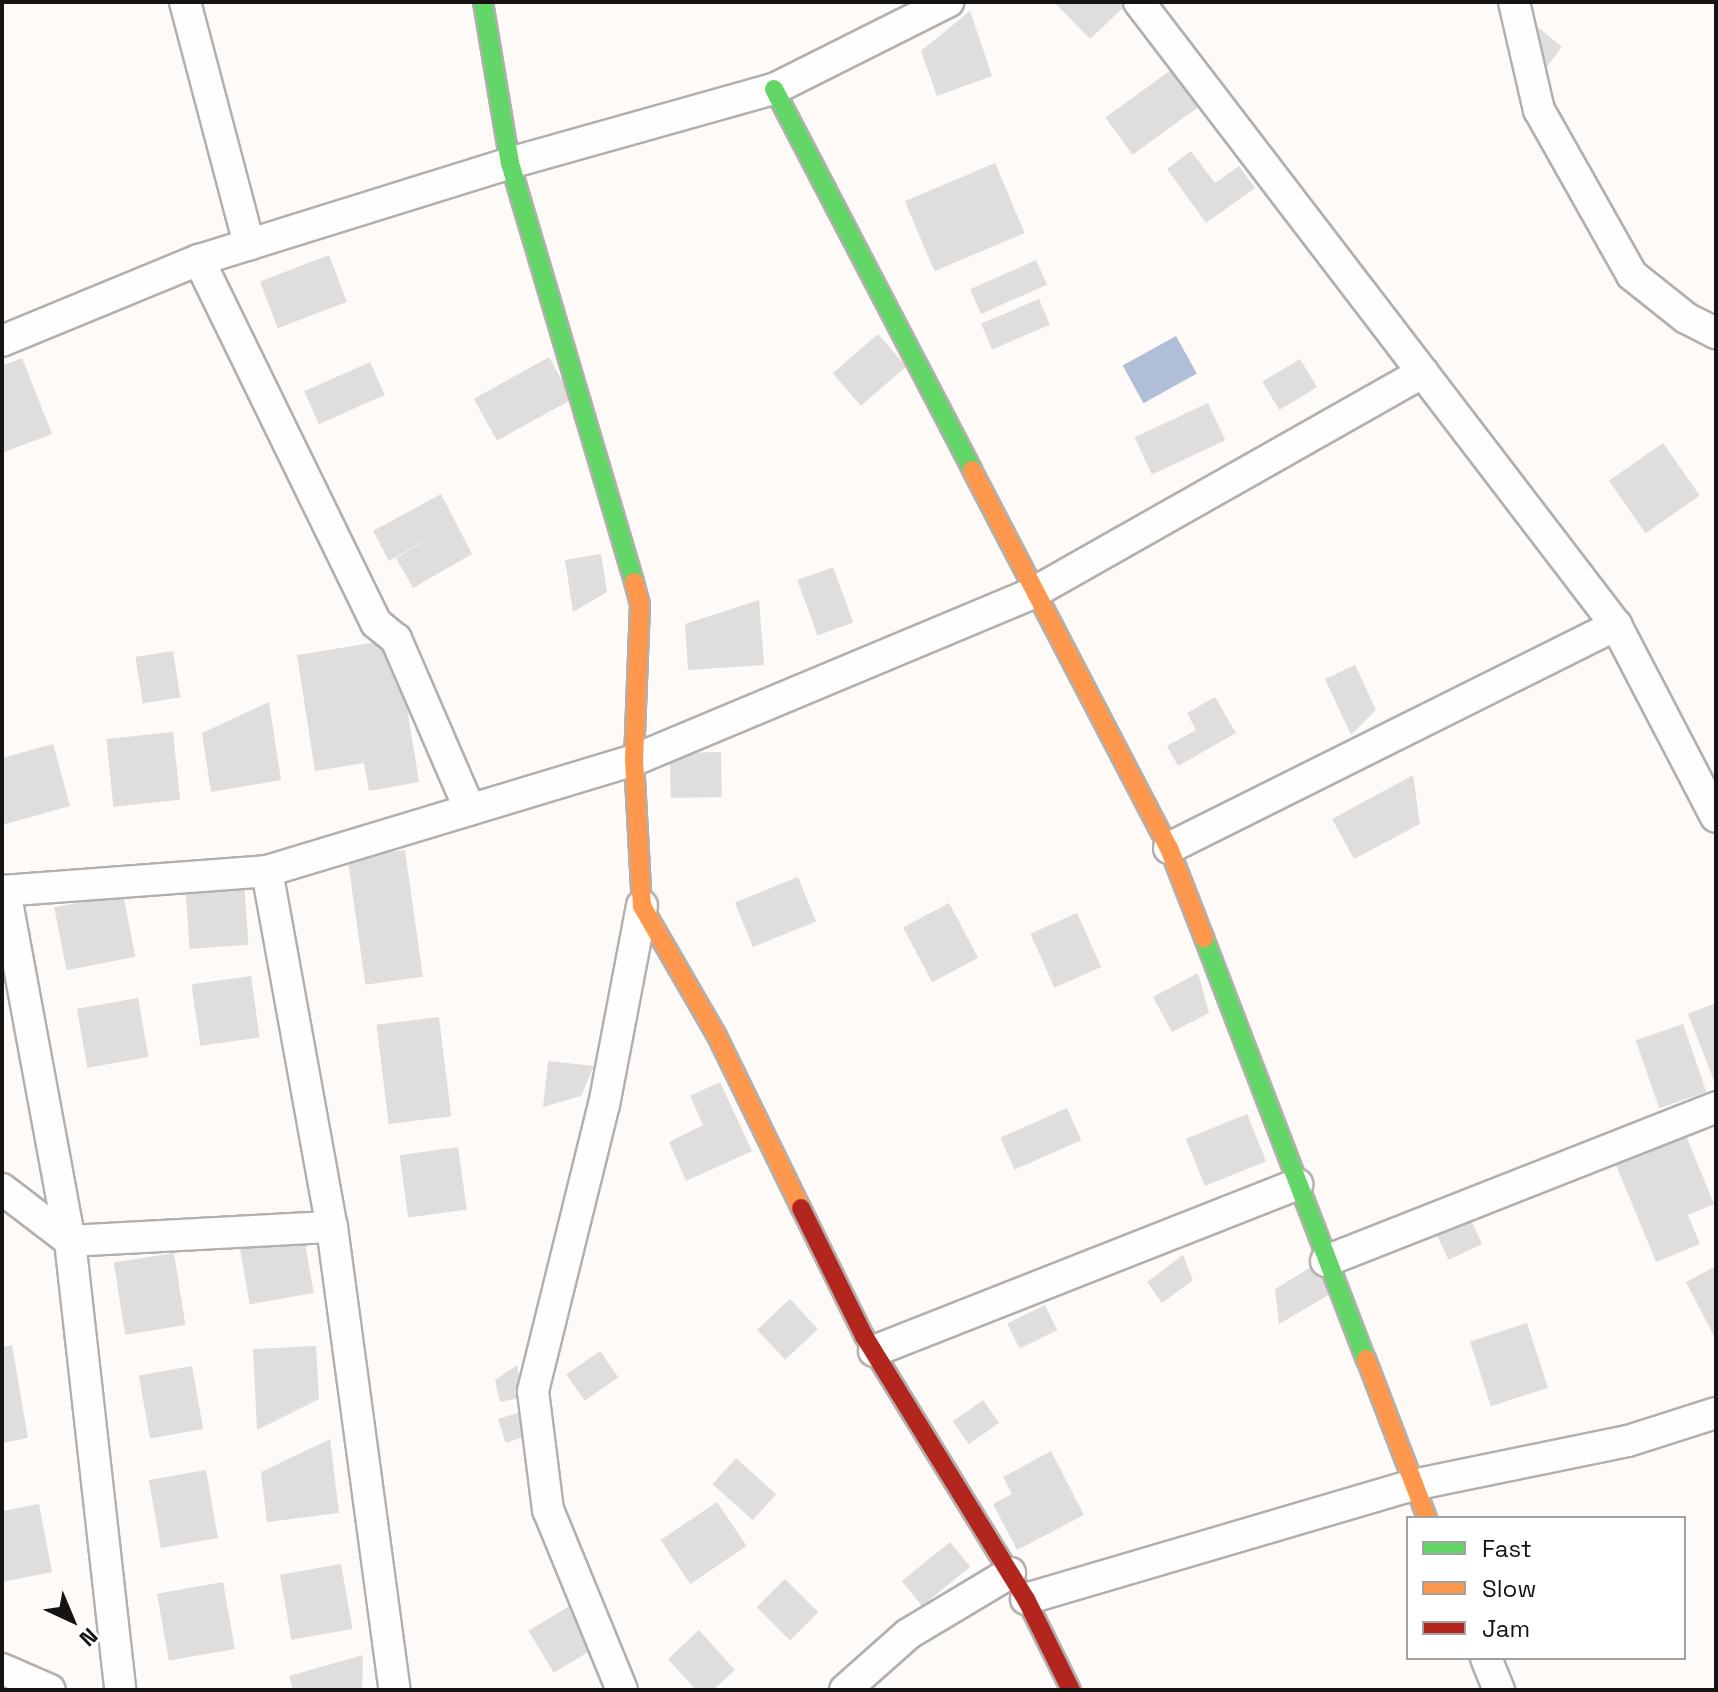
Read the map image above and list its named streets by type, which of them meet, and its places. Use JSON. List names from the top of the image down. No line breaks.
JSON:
{"legend":["Fast","Slow","Jam"],"north":"bottom right"}
